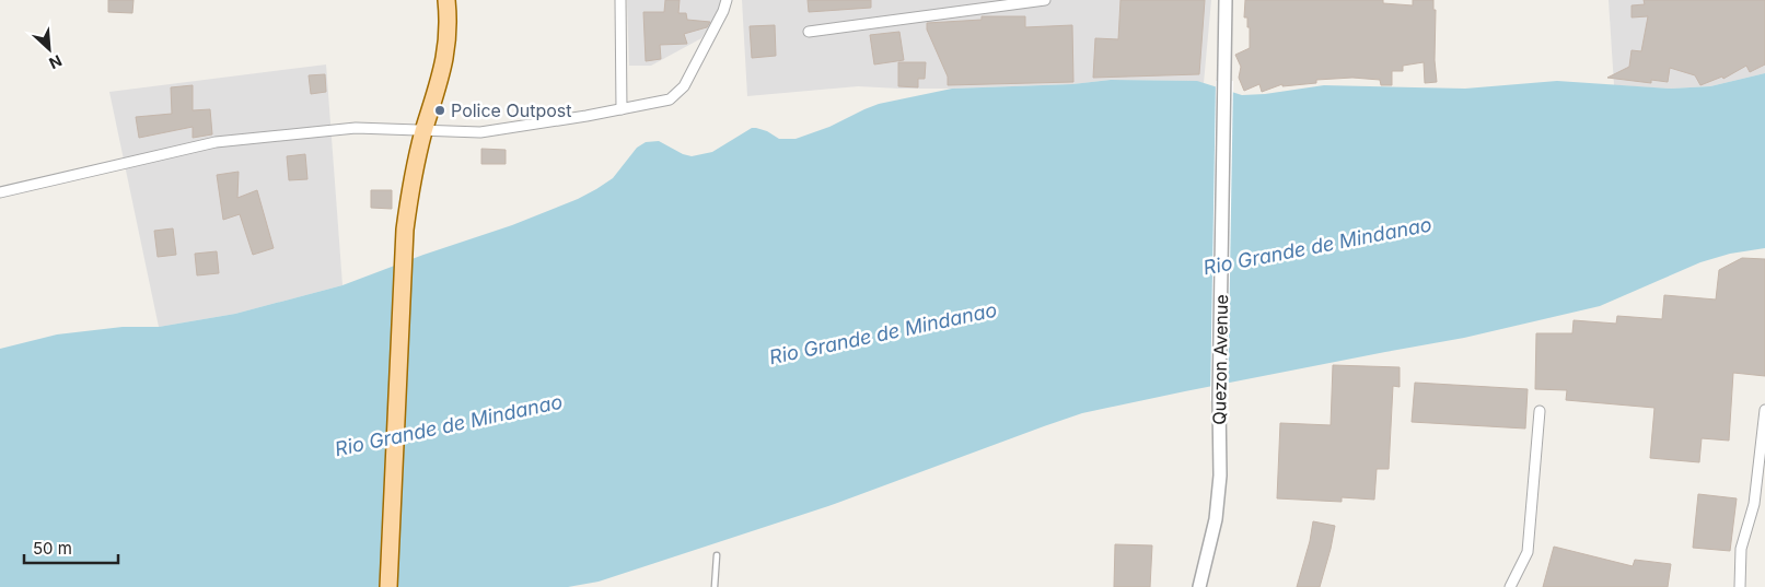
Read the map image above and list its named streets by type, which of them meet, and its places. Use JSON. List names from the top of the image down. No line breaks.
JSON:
{"streets":{"street":["Quezon Avenue"]},"water":["Rio Grande de Mindanao"],"places":["Police Outpost"],"scale_bar":"50 m","north":"bottom right"}
